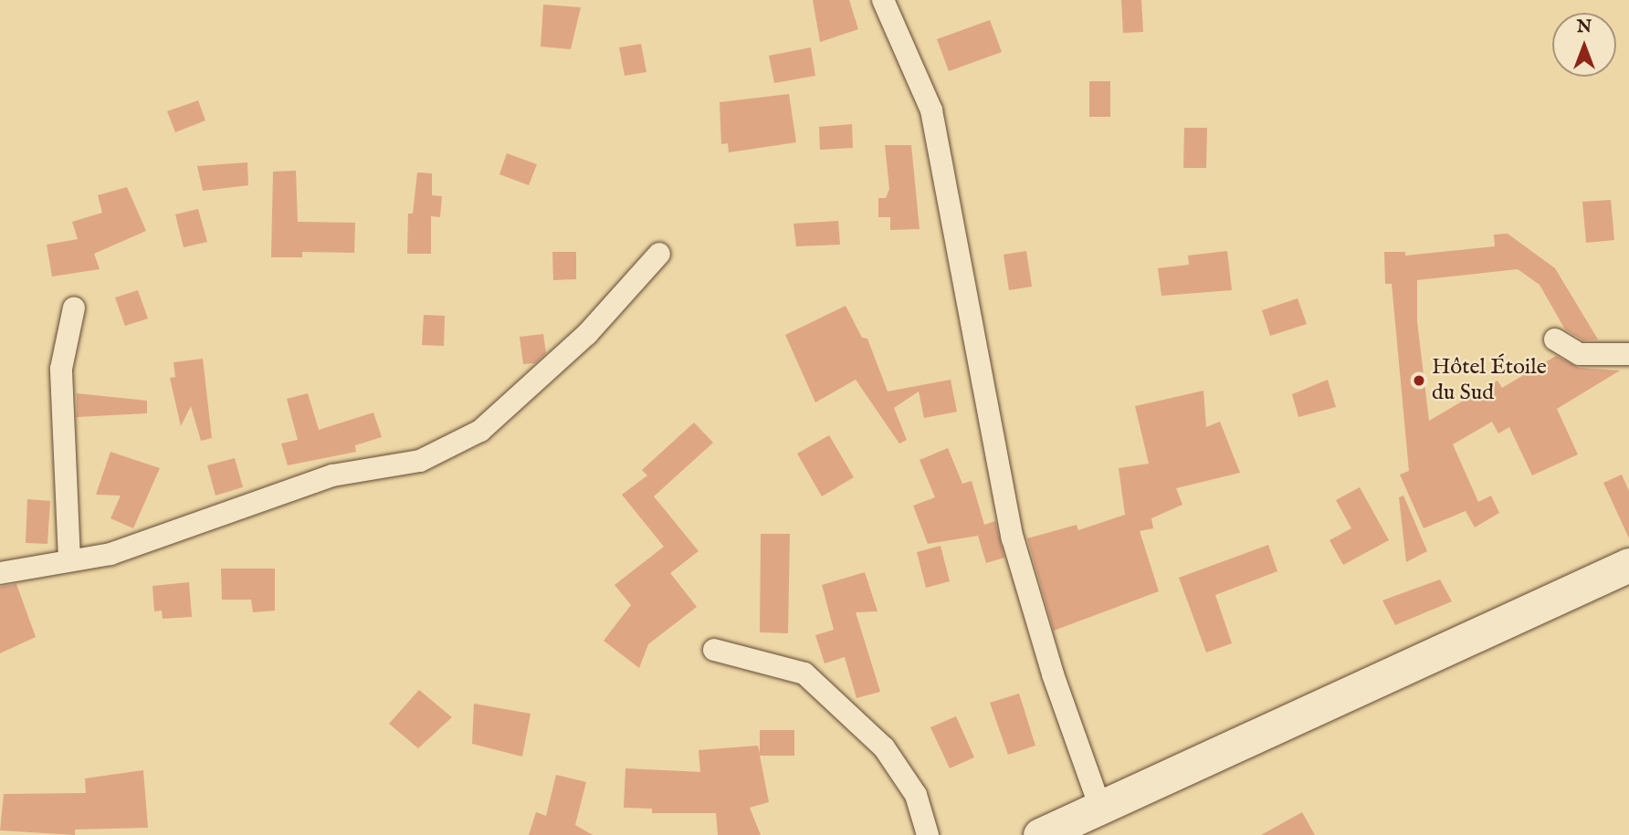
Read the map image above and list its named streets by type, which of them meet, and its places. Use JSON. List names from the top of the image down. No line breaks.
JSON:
{"places":["Hôtel Étoile du Sud"],"north":"top"}
